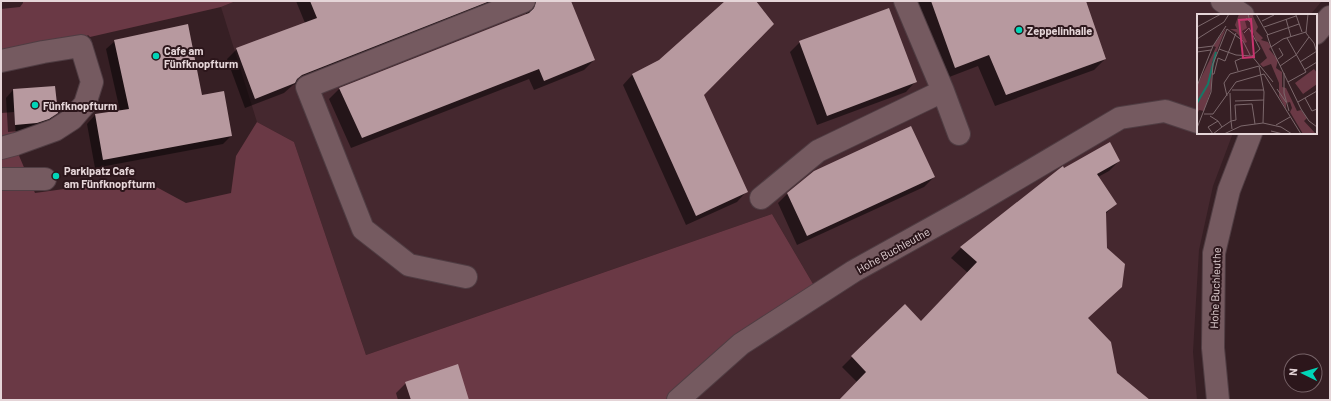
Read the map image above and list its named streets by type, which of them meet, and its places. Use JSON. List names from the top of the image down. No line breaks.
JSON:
{"streets":{"street":["Hohe Buchleuthe"]},"places":["Zeppelinhalle","Cafe am Fünfknopfturm","Fünfknopfturm","Parklpatz Cafe am Fünfknopfturm"],"north":"left"}
